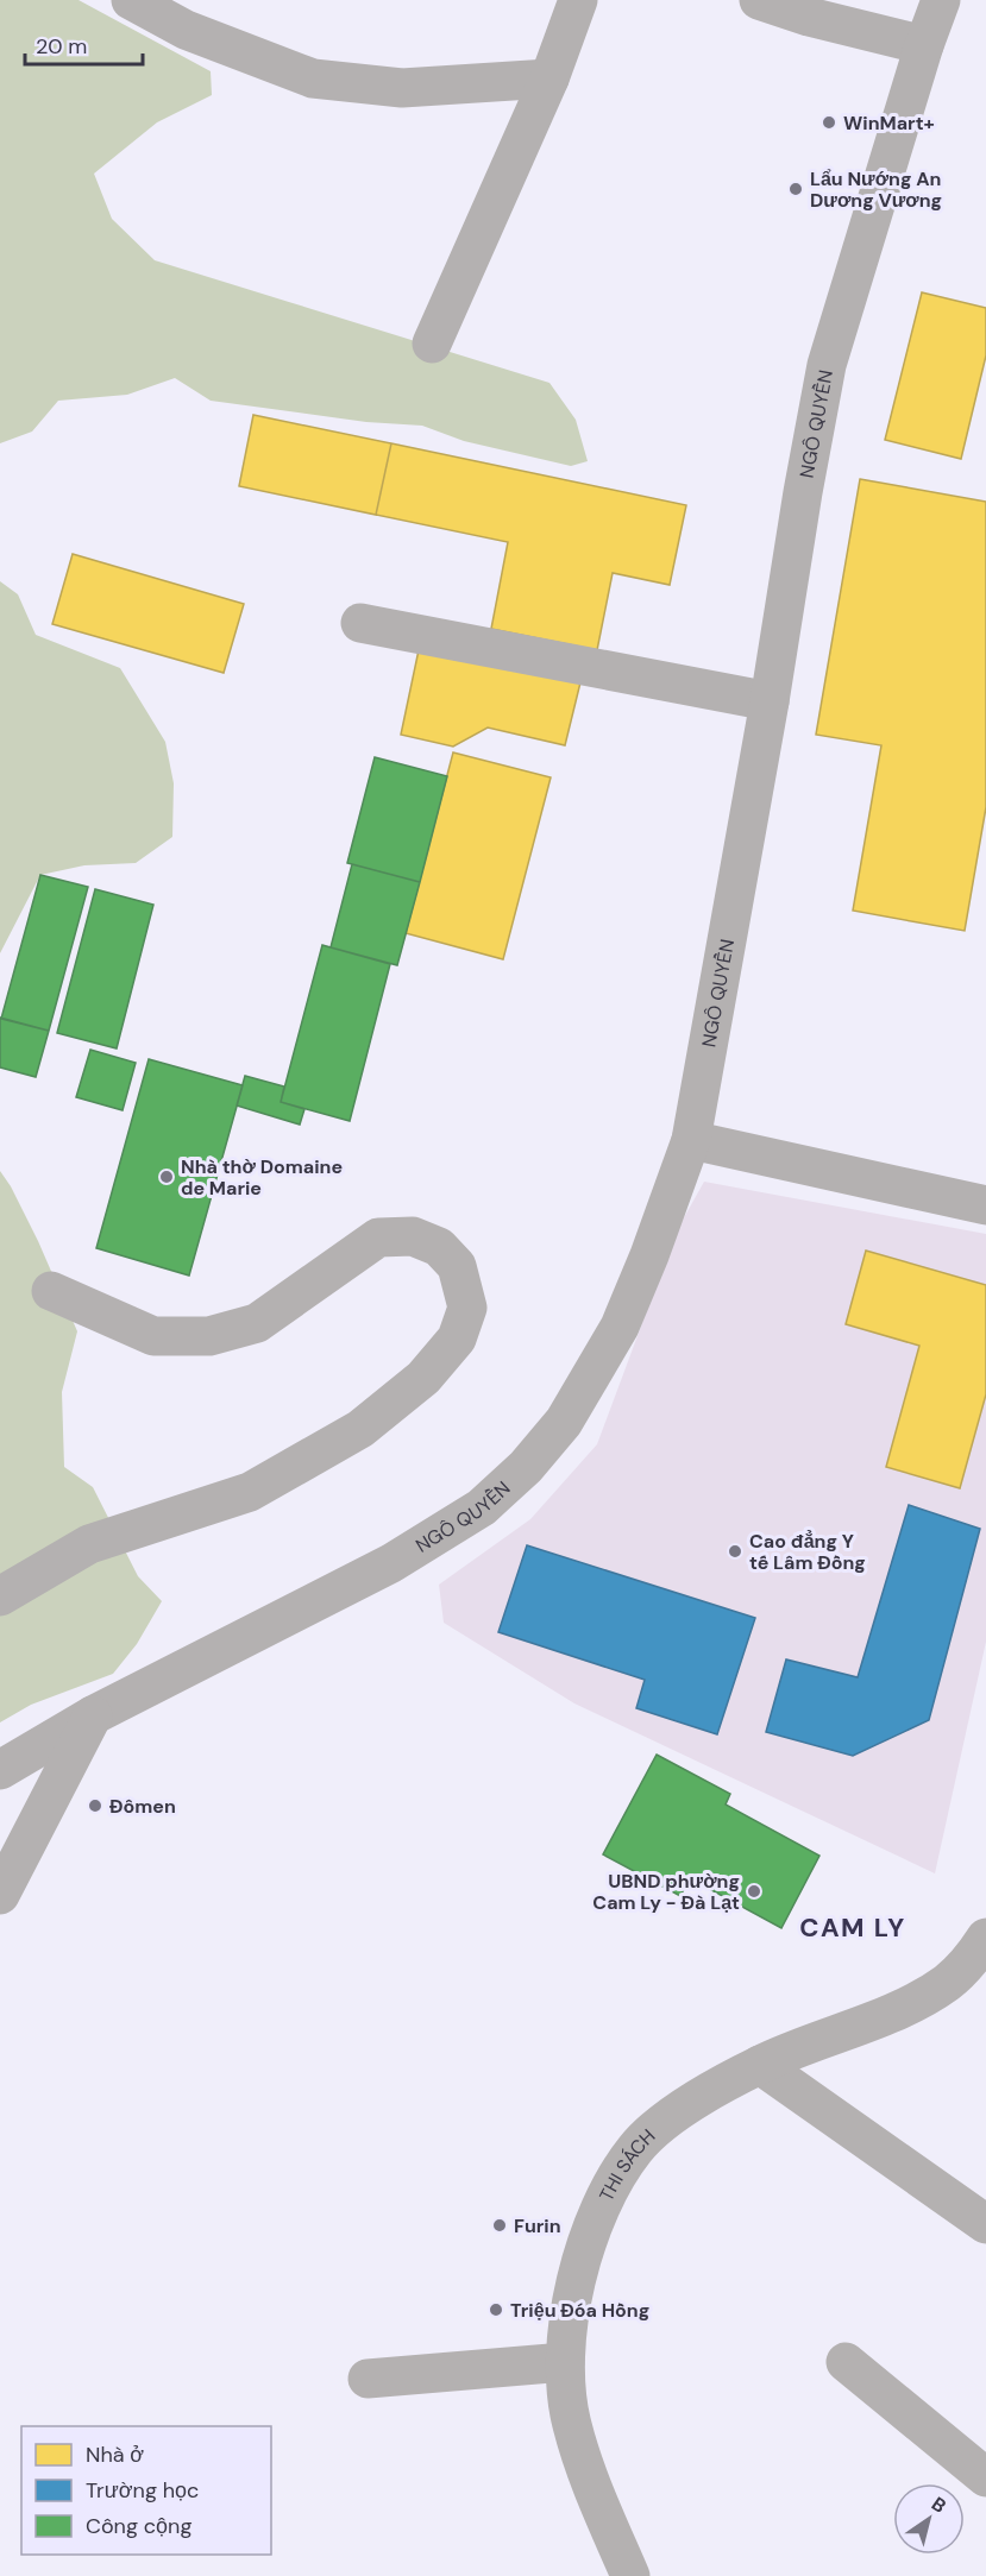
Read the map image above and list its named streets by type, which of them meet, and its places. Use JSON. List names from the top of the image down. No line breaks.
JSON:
{"streets":{"street":["NGÔ QUYỀN","THI SÁCH"]},"districts":["CAM LY"],"places":["WinMart+","Lẩu Nướng An Dương Vương","Nhà thờ Domaine de Marie","Cao đẳng Y tế Lâm Đồng","Đômen","UBND phường Cam Ly - Đà Lạt","Furin","Triệu Đóa Hồng"],"legend":["Nhà ở","Trường học","Công cộng"],"scale_bar":"20 m","north":"top right"}
